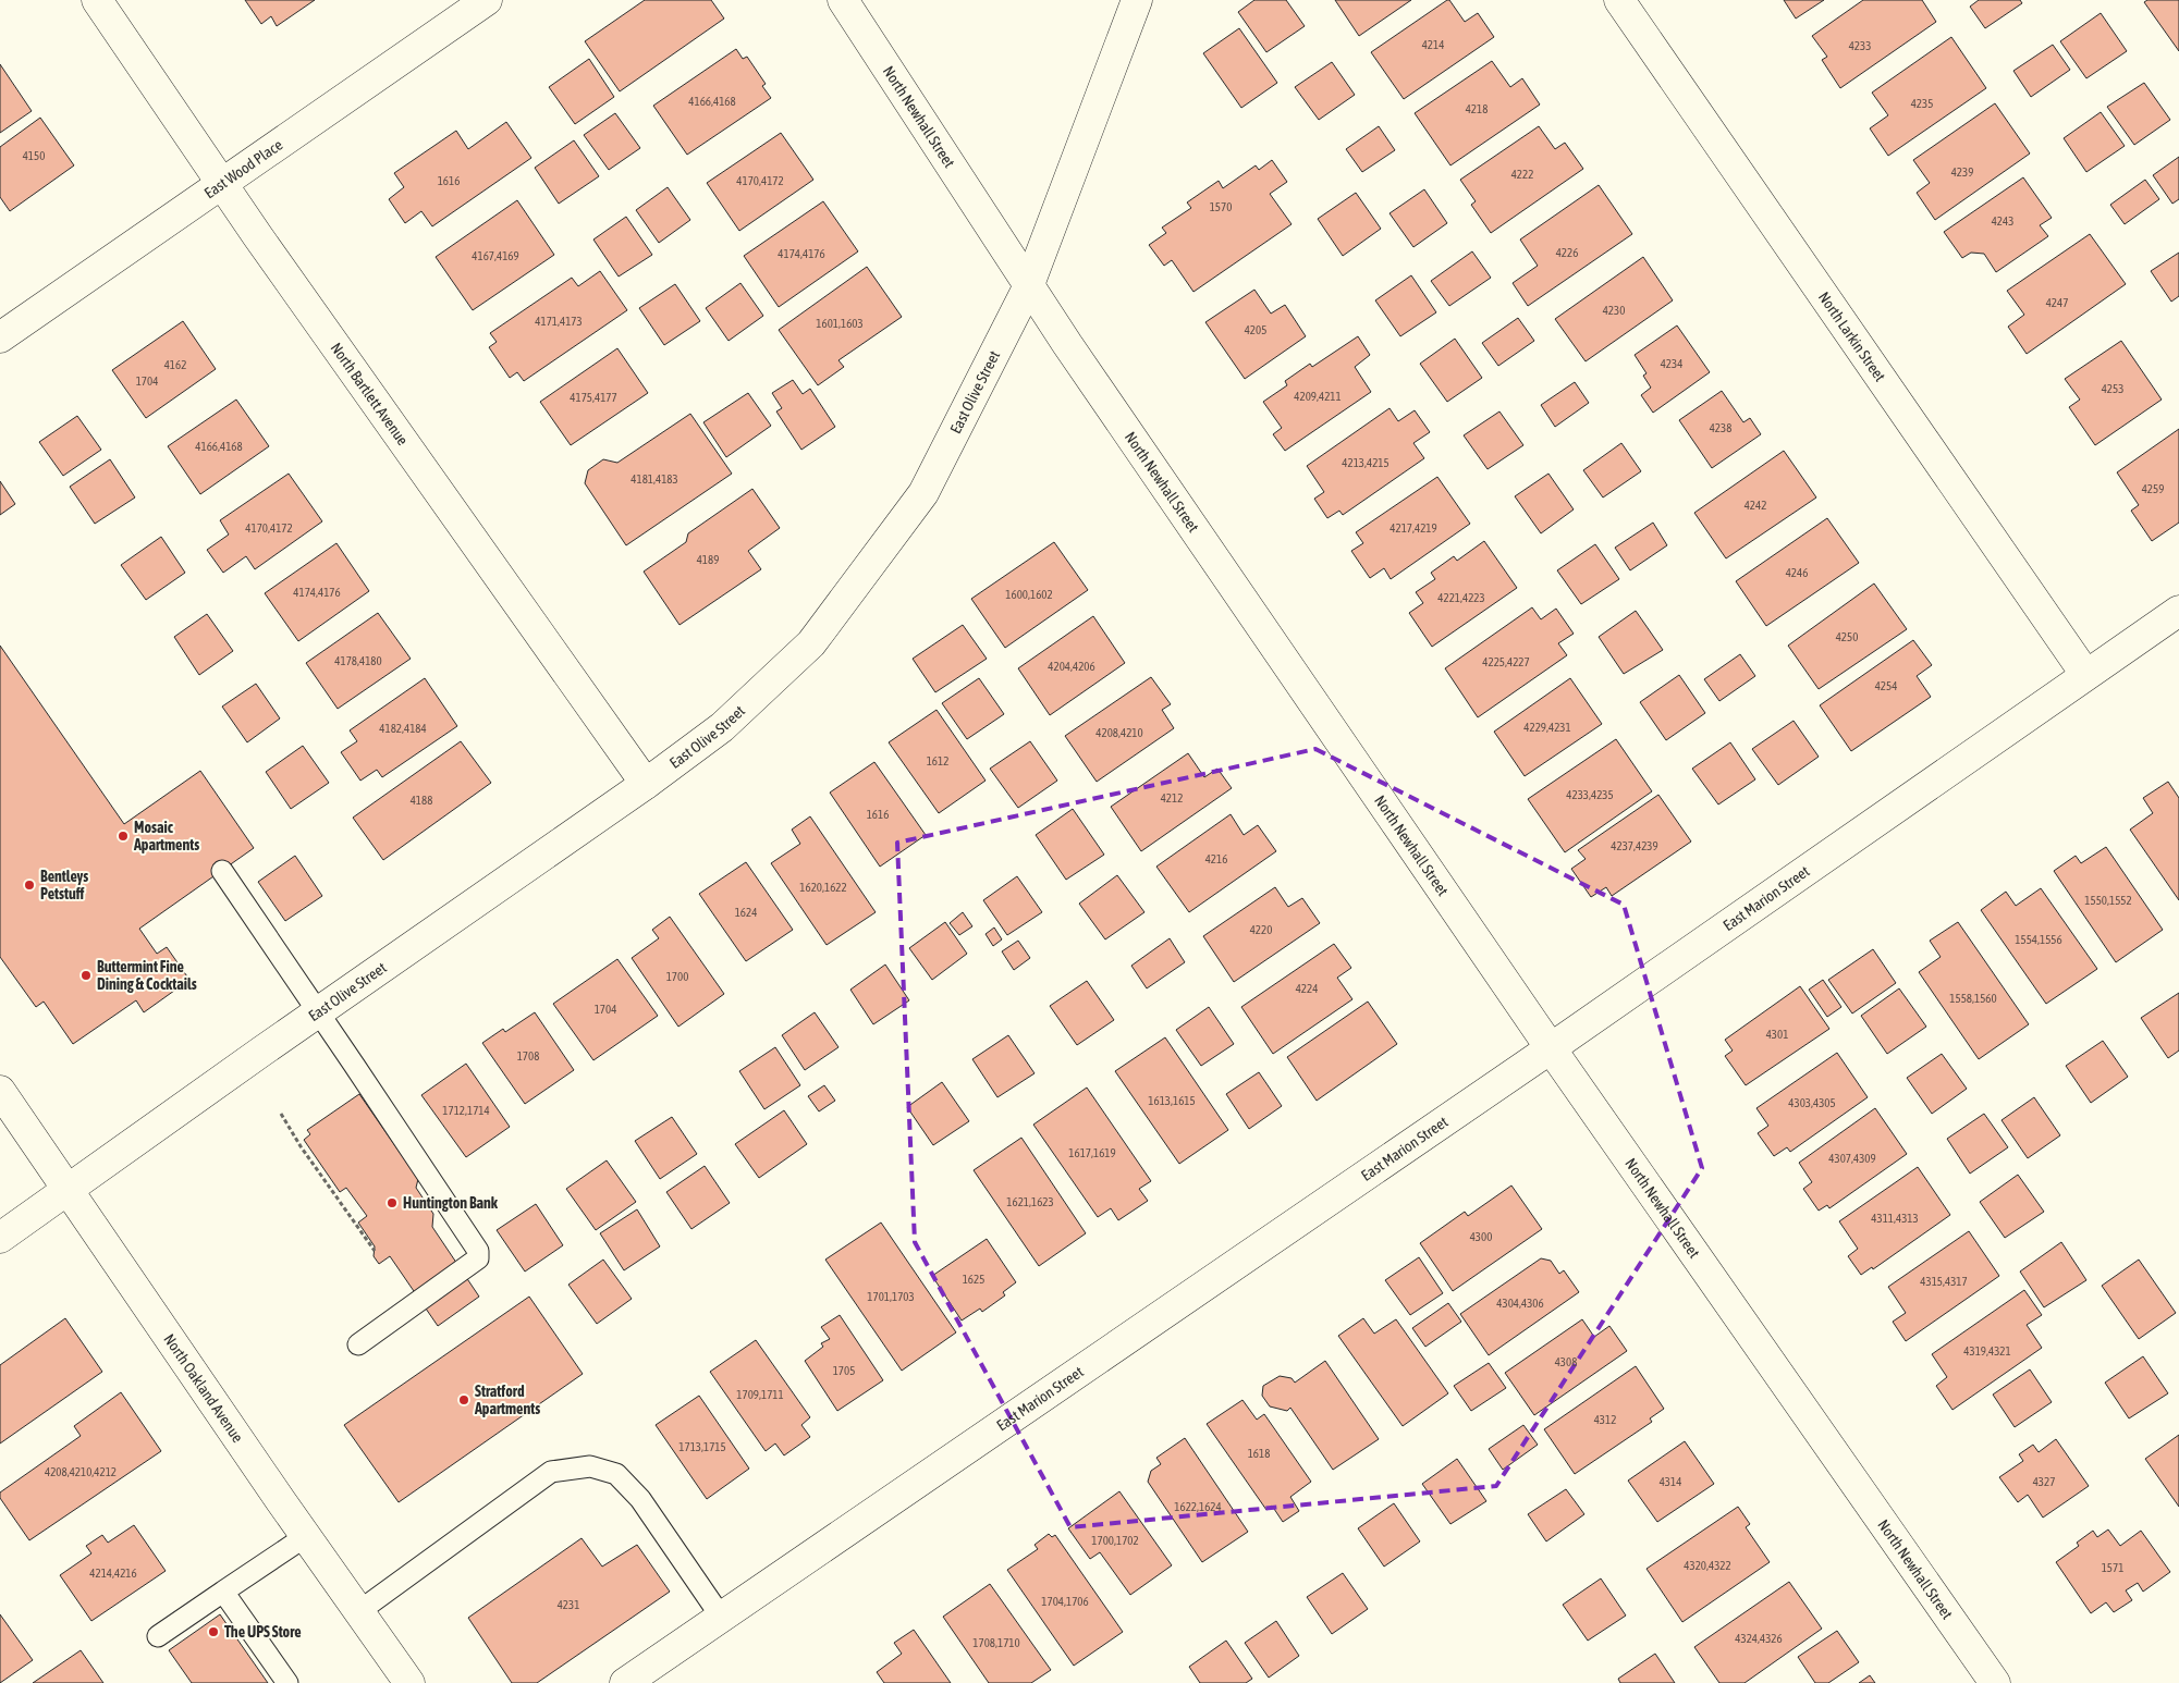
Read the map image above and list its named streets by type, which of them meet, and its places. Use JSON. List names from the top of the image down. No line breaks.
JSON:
{"streets":{"street":["North Newhall Street","East Wood Place","North Larkin Street","North Bartlett Avenue","East Olive Street","East Marion Street","North Oakland Avenue"]},"crossings":[["North Newhall Street","East Olive Street"],["North Newhall Street","East Marion Street"],["East Wood Place","North Bartlett Avenue"],["North Larkin Street","East Marion Street"],["North Bartlett Avenue","East Olive Street"],["East Olive Street","North Oakland Avenue"]],"places":["Mosaic Apartments","Bentleys Petstuff","Buttermint Fine Dining & Cocktails","Huntington Bank","Stratford Apartments","The UPS Store"],"house_numbers":["4214","4233","4166,4168","4235","4218","4150","4239","4222","1616","4170,4172","1570","4243","4226","4174,4176","4167,4169","4247","4230","4171,4173","1601,1603","4205","4234","4162","1704","4253","4209,4211","4175,4177","4238","4166,4168","4213,4215","4181,4183","4259","4242","4170,4172","4217,4219","4189","4246","4174,4176","1600,1602","4221,4223","4250","4178,4180","4225,4227","4204,4206","4254","4229,4231","4182,4184","4208,4210","1612","4233,4235","4212","4188","1616","4237,4239","4216","1620,1622","1550,1552","1624","4220","1554,1556","1700","4224","1558,1560","1704","4301","1708","1613,1615","4303,4305","1712,1714","1617,1619","4307,4309","1621,1623","4311,4313","4300","1625","4315,4317","1701,1703","4304,4306","4319,4321","4308","1705","1709,1711","4312","1713,1715","1618","4208,4210,4212","4314","4327","1622,1624","1700,1702","4320,4322","1571","4214,4216","1704,1706","4231","4324,4326","1708,1710"]}
